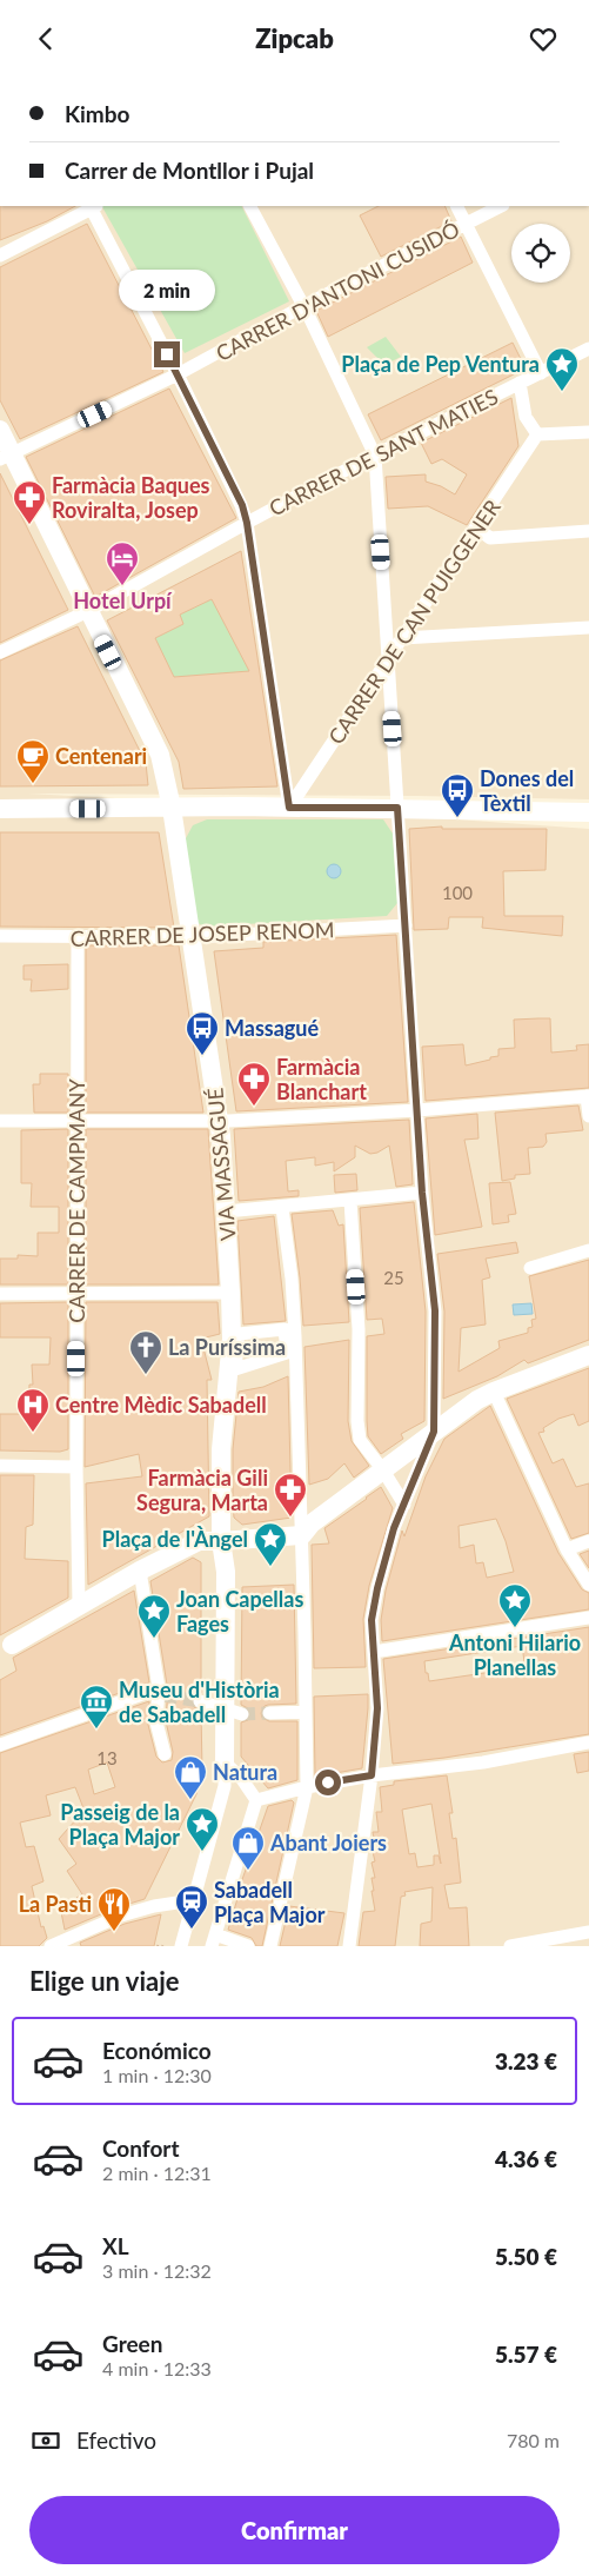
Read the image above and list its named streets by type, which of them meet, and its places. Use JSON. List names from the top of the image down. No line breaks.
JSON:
{"streets":{"street":["CARRER D'ANTONI CUSIDÓ","CARRER DE SANT MATIES","CARRER DE CAN PUIGGENER","CARRER DE JOSEP RENOM","VIA MASSAGUÉ","CARRER DE CAMPMANY"]},"crossings":[["CARRER D'ANTONI CUSIDÓ","VIA MASSAGUÉ"],["CARRER DE SANT MATIES","VIA MASSAGUÉ"],["CARRER DE JOSEP RENOM","VIA MASSAGUÉ"],["CARRER DE JOSEP RENOM","CARRER DE CAMPMANY"]],"places":{"place":["Plaça de Pep Ventura","Plaça de l'Àngel","Antoni Hilario Planellas","Joan Capellas Fages","Passeig de la Plaça Major"],"pharmacy":["Farmàcia Baques Roviralta, Josep","Farmàcia Blanchart","Farmàcia Gili Segura, Marta"],"hotel":["Hotel Urpí"],"cafe":["Centenari"],"bus stop":["Dones del Tèxtil","Massagué"],"church":["La Puríssima"],"hospital":["Centre Mèdic Sabadell"],"museum":["Museu d'Història de Sabadell"],"shop":["Natura","Abant Joiers"],"station":["Sabadell Plaça Major"],"restaurant":["La Pasti"]},"house_numbers":["100","25","13"],"page":{"header":"Zipcab","banner":["Kimbo","Carrer de Montllor i Pujal"],"bubble":"2 min","heading":"Elige un viaje","list":[{"name":"Económico","note":"1 min · 12:30","value":"3.23 €"},{"name":"Confort","note":"2 min · 12:31","value":"4.36 €"},{"name":"XL","note":"3 min · 12:32","value":"5.50 €"},{"name":"Green","note":"4 min · 12:33","value":"5.57 €"}],"pay":["Efectivo","780 m"],"buttons":"Confirmar"}}
